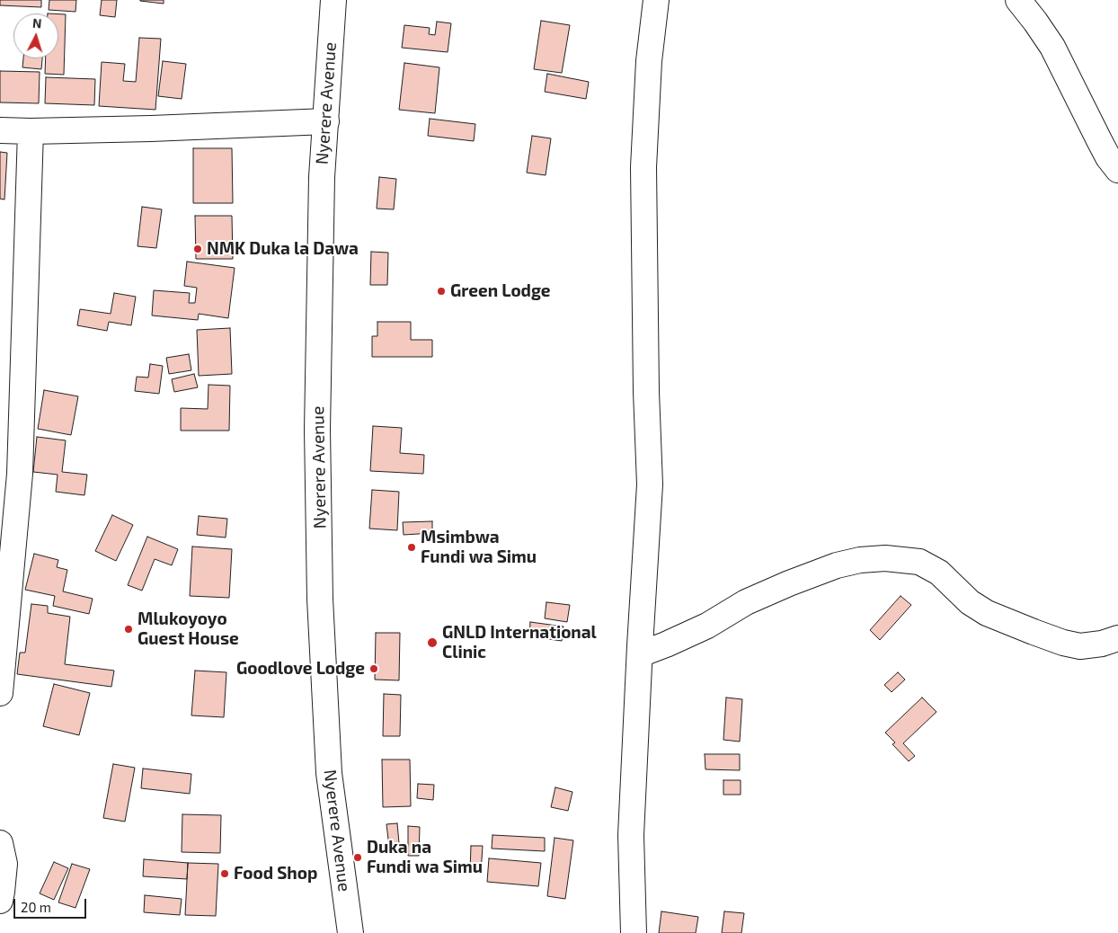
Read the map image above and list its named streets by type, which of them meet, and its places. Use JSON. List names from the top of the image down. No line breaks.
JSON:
{"streets":{"street":["Nyerere Avenue"]},"places":["NMK Duka la Dawa","Green Lodge","Msimbwa Fundi wa Simu","Mlukoyoyo Guest House","GNLD International Clinic","Goodlove Lodge","Duka na Fundi wa Simu","Food Shop"],"scale_bar":"20 m","north":"top"}
